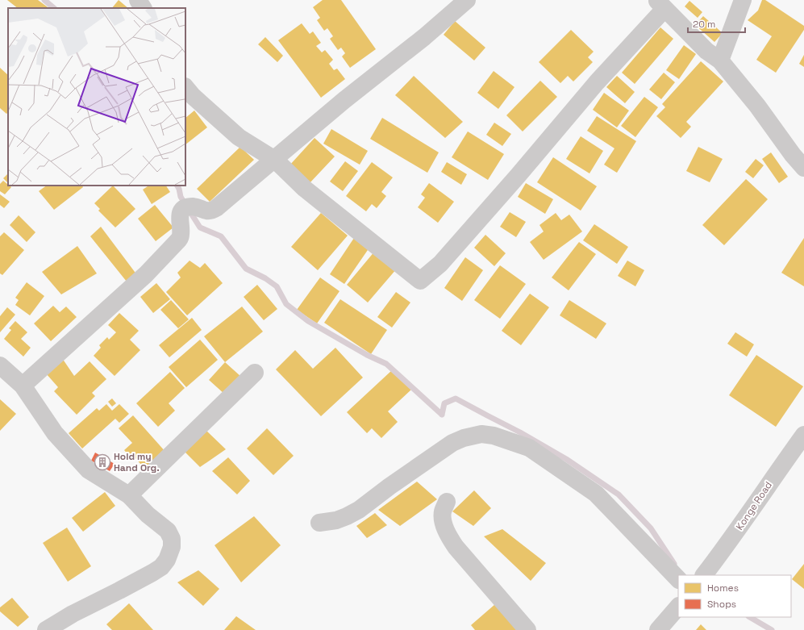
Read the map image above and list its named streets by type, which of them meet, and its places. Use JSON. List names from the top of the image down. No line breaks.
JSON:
{"streets":{"street":["Konge Road"]},"places":{"building":["Hold my Hand Org."]},"legend":["Homes","Shops"],"scale_bar":"20 m"}
